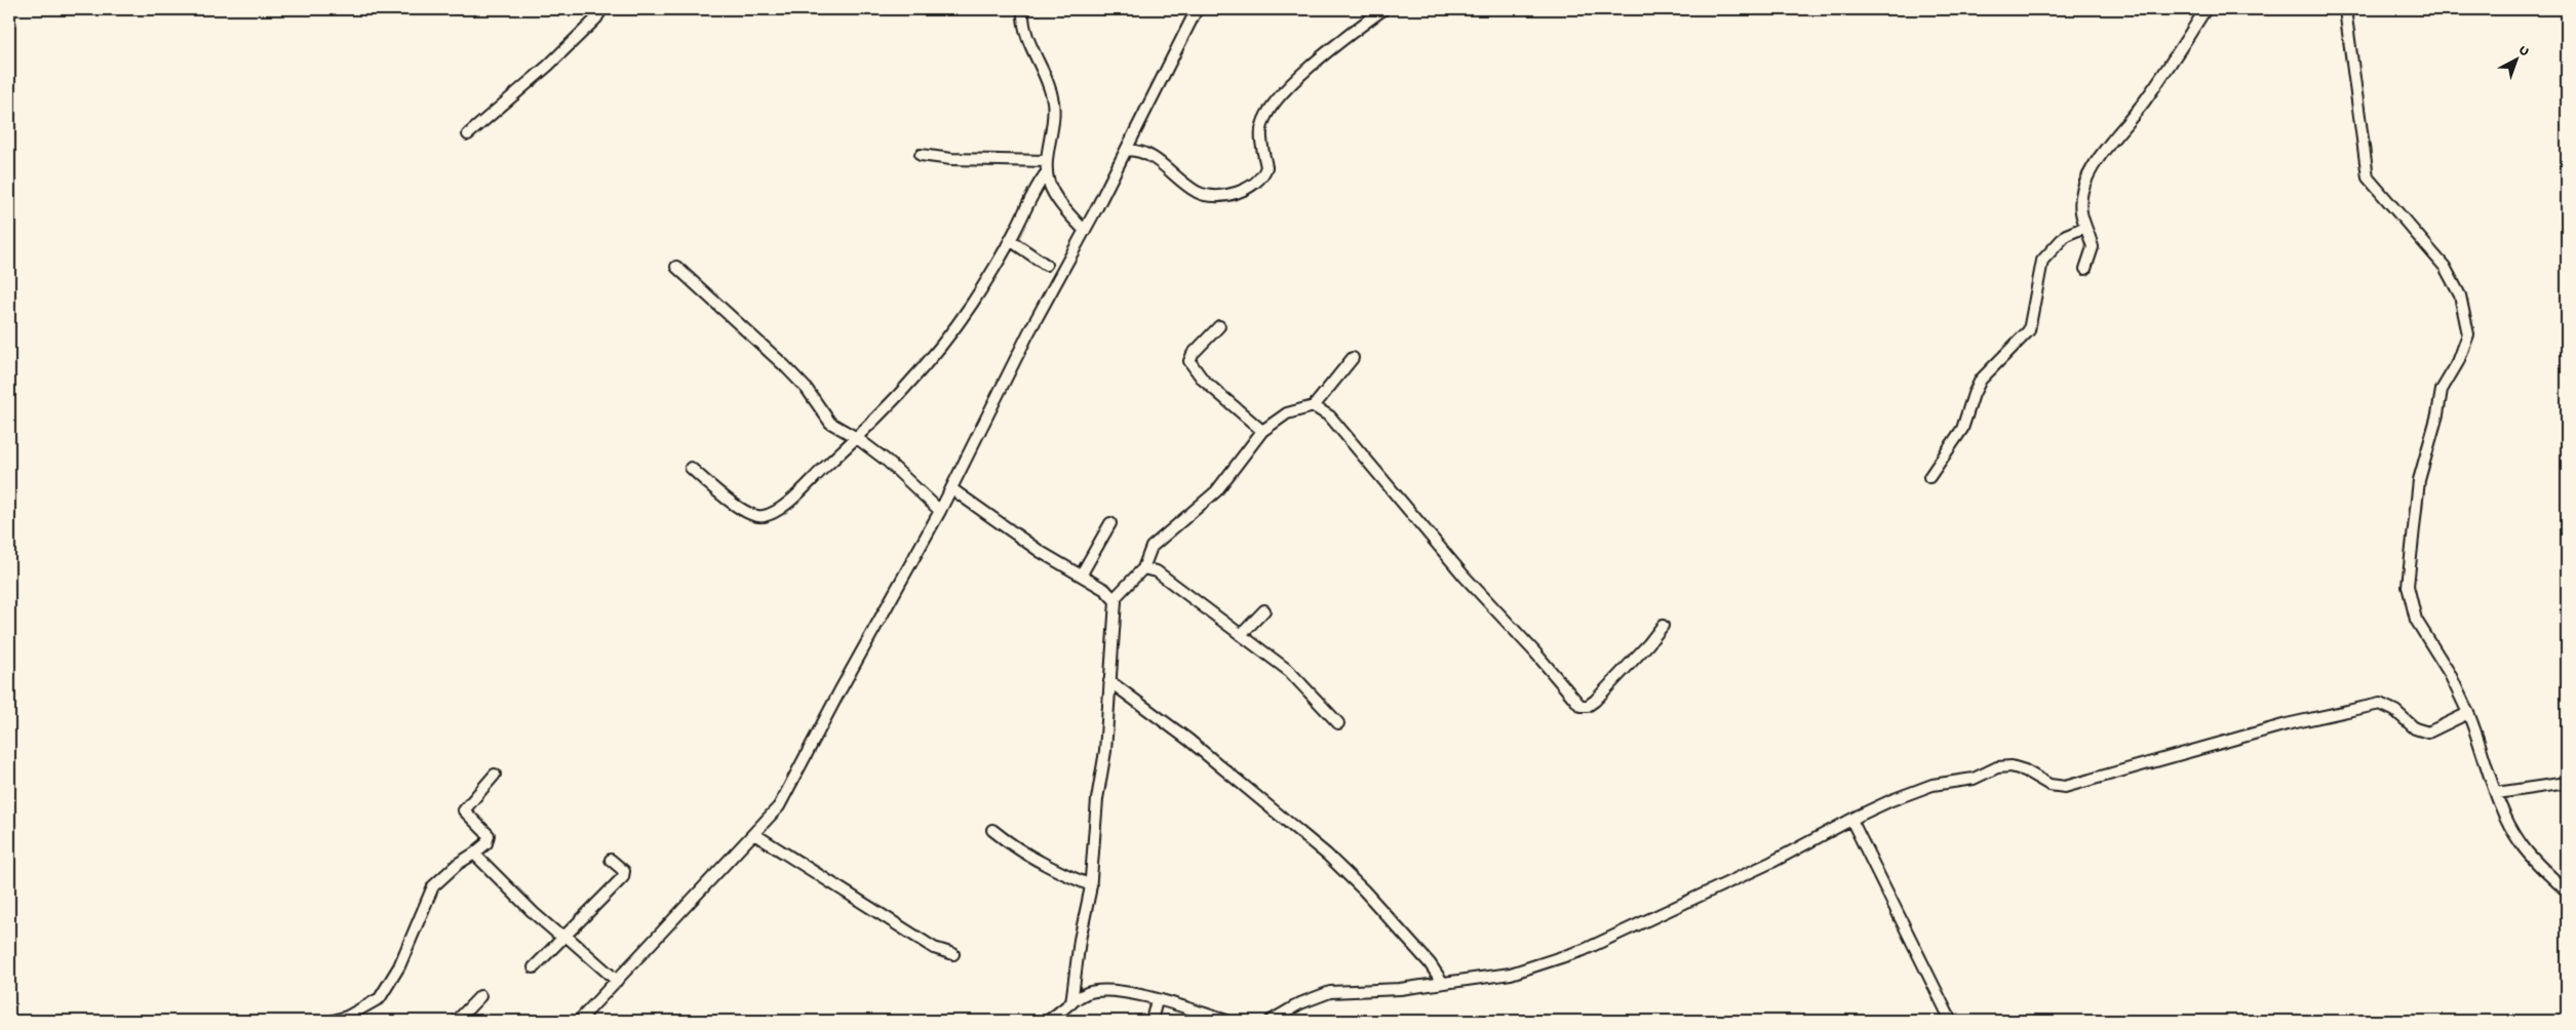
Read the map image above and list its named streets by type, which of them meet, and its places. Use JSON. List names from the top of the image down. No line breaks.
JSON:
{"north":"top right"}
